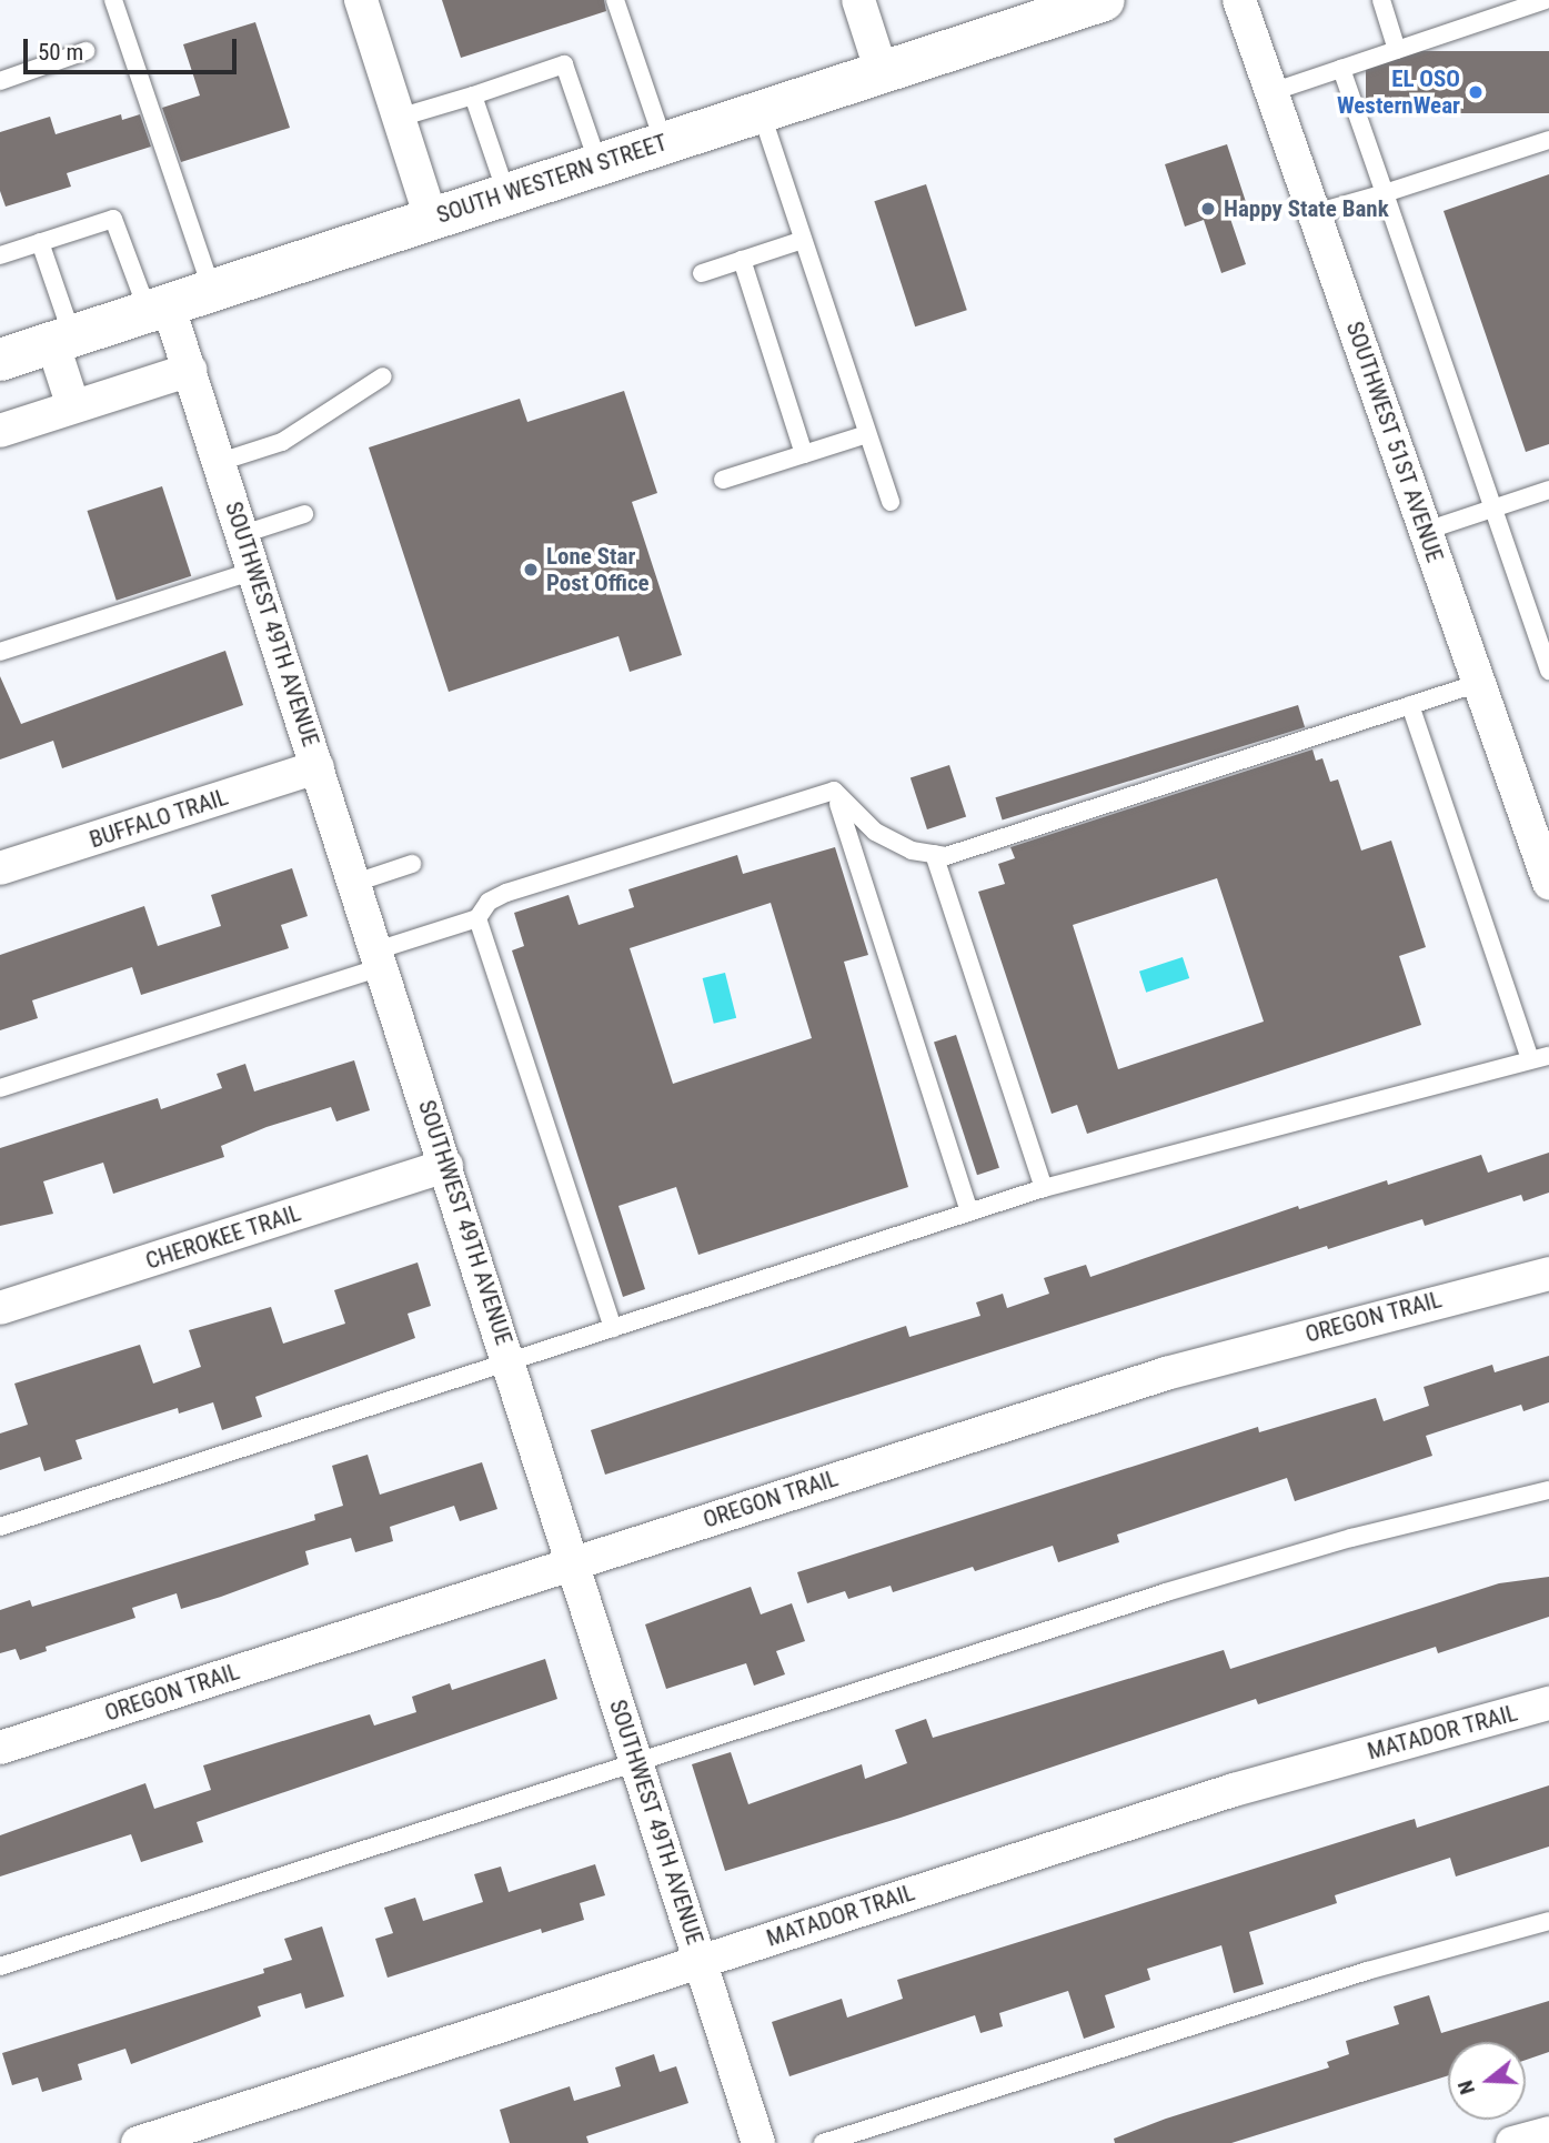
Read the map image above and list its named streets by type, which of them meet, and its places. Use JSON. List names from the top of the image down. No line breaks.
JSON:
{"streets":{"main road":["SOUTH WESTERN STREET"],"street":["SOUTHWEST 51ST AVENUE","SOUTHWEST 49TH AVENUE","BUFFALO TRAIL","CHEROKEE TRAIL","OREGON TRAIL","MATADOR TRAIL"]},"crossings":[["SOUTH WESTERN STREET","SOUTHWEST 49TH AVENUE"],["SOUTHWEST 49TH AVENUE","BUFFALO TRAIL"],["SOUTHWEST 49TH AVENUE","CHEROKEE TRAIL"],["SOUTHWEST 49TH AVENUE","OREGON TRAIL"],["SOUTHWEST 49TH AVENUE","MATADOR TRAIL"]],"places":["EL OSO WesternWear","Happy State Bank","Lone Star Post Office"],"scale_bar":"50 m","north":"left"}
